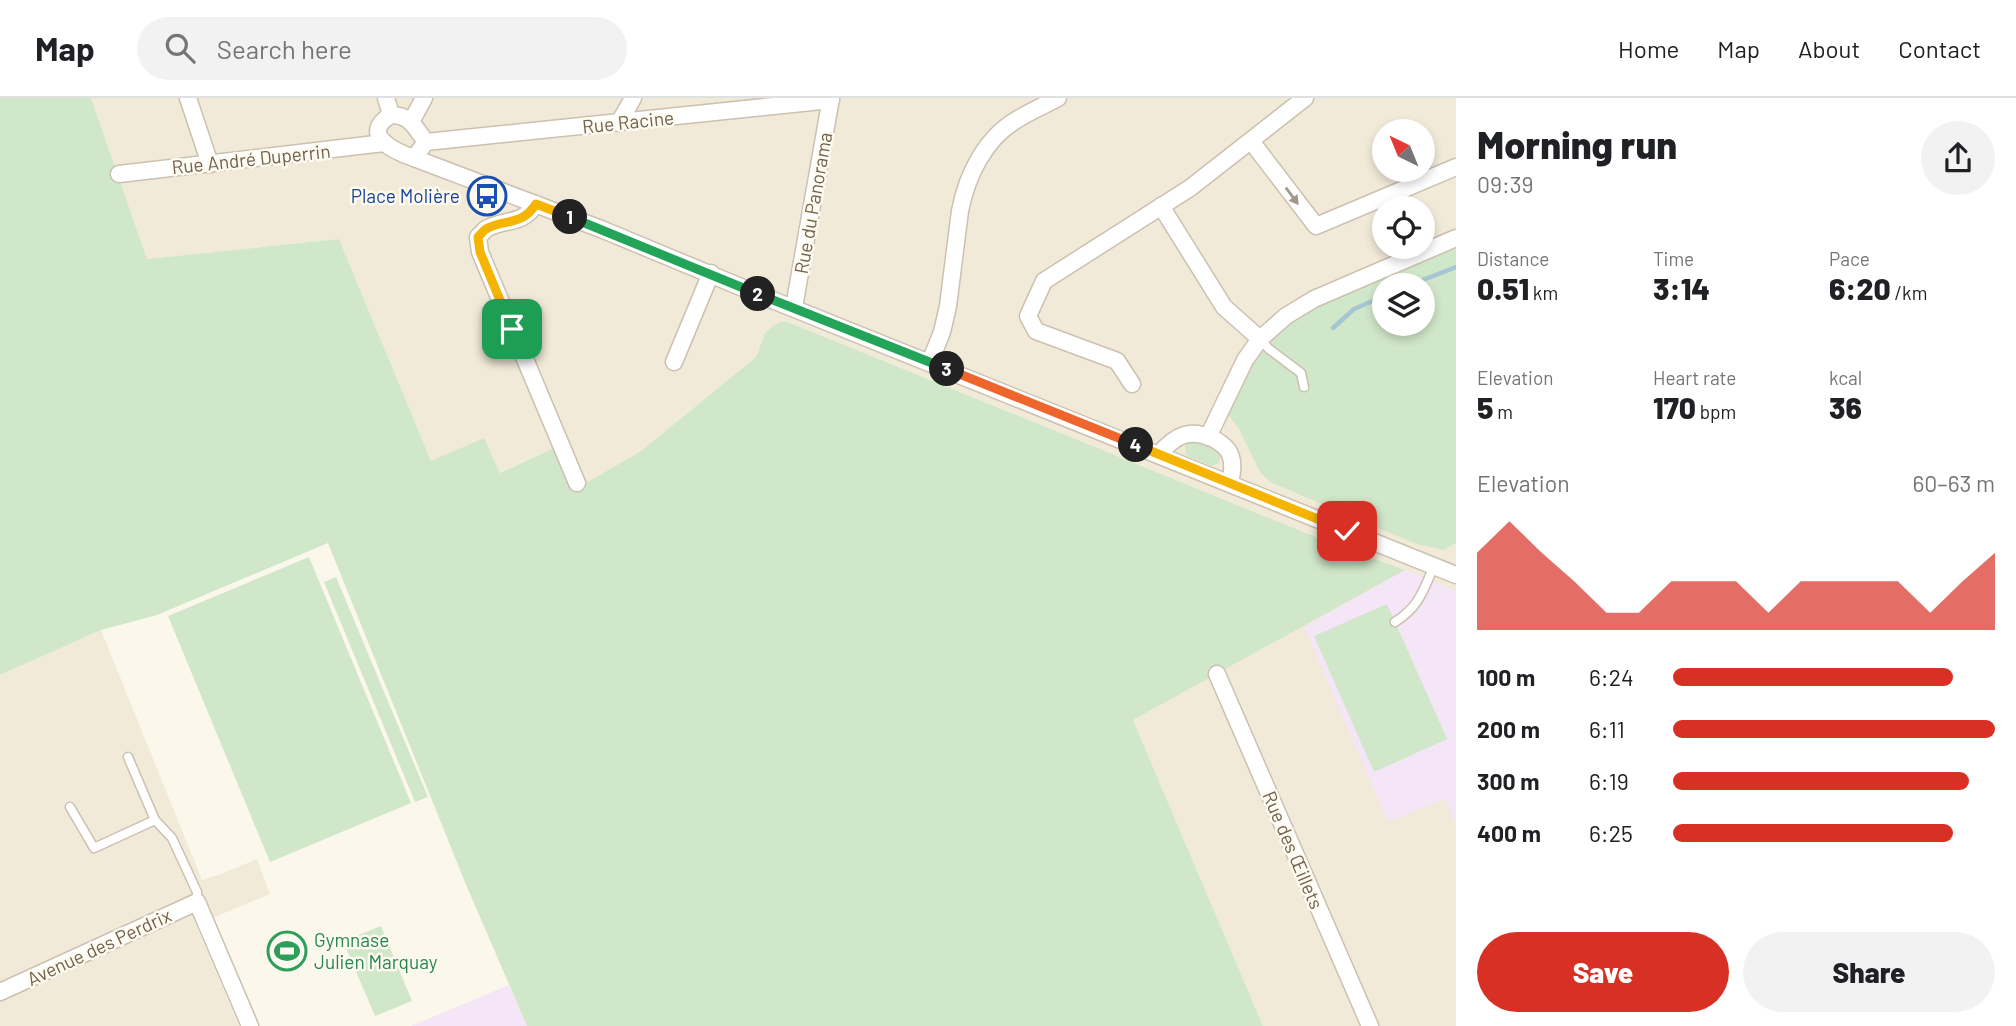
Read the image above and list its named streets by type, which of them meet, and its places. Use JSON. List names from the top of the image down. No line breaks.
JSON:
{"streets":{"street":["Rue Racine","Rue André Duperrin","Rue du Panorama","Rue des Œillets","Avenue des Perdrix"]},"crossings":[["Rue Racine","Rue André Duperrin"],["Rue Racine","Rue du Panorama"]],"places":{"bus stop":["Place Molière"],"sports":["Gymnase Julien Marquay"]},"north":"top left","page":{"header":"Map","search":"Search here","nav":["Home","Map","About","Contact"],"heading":["Morning run","09:39"],"pins":["1","2","3","4"],"stats":[["Distance","0.51 km"],["Time","3:14"],["Pace","6:20 /km"],["Elevation","5 m"],["Heart rate","170 bpm"],["kcal","36"]],"chart":["Elevation","60–63 m"],"list":[{"name":"100 m","note":"6:24"},{"name":"200 m","note":"6:11"},{"name":"300 m","note":"6:19"},{"name":"400 m","note":"6:25"}],"buttons":["Save","Share"]}}
